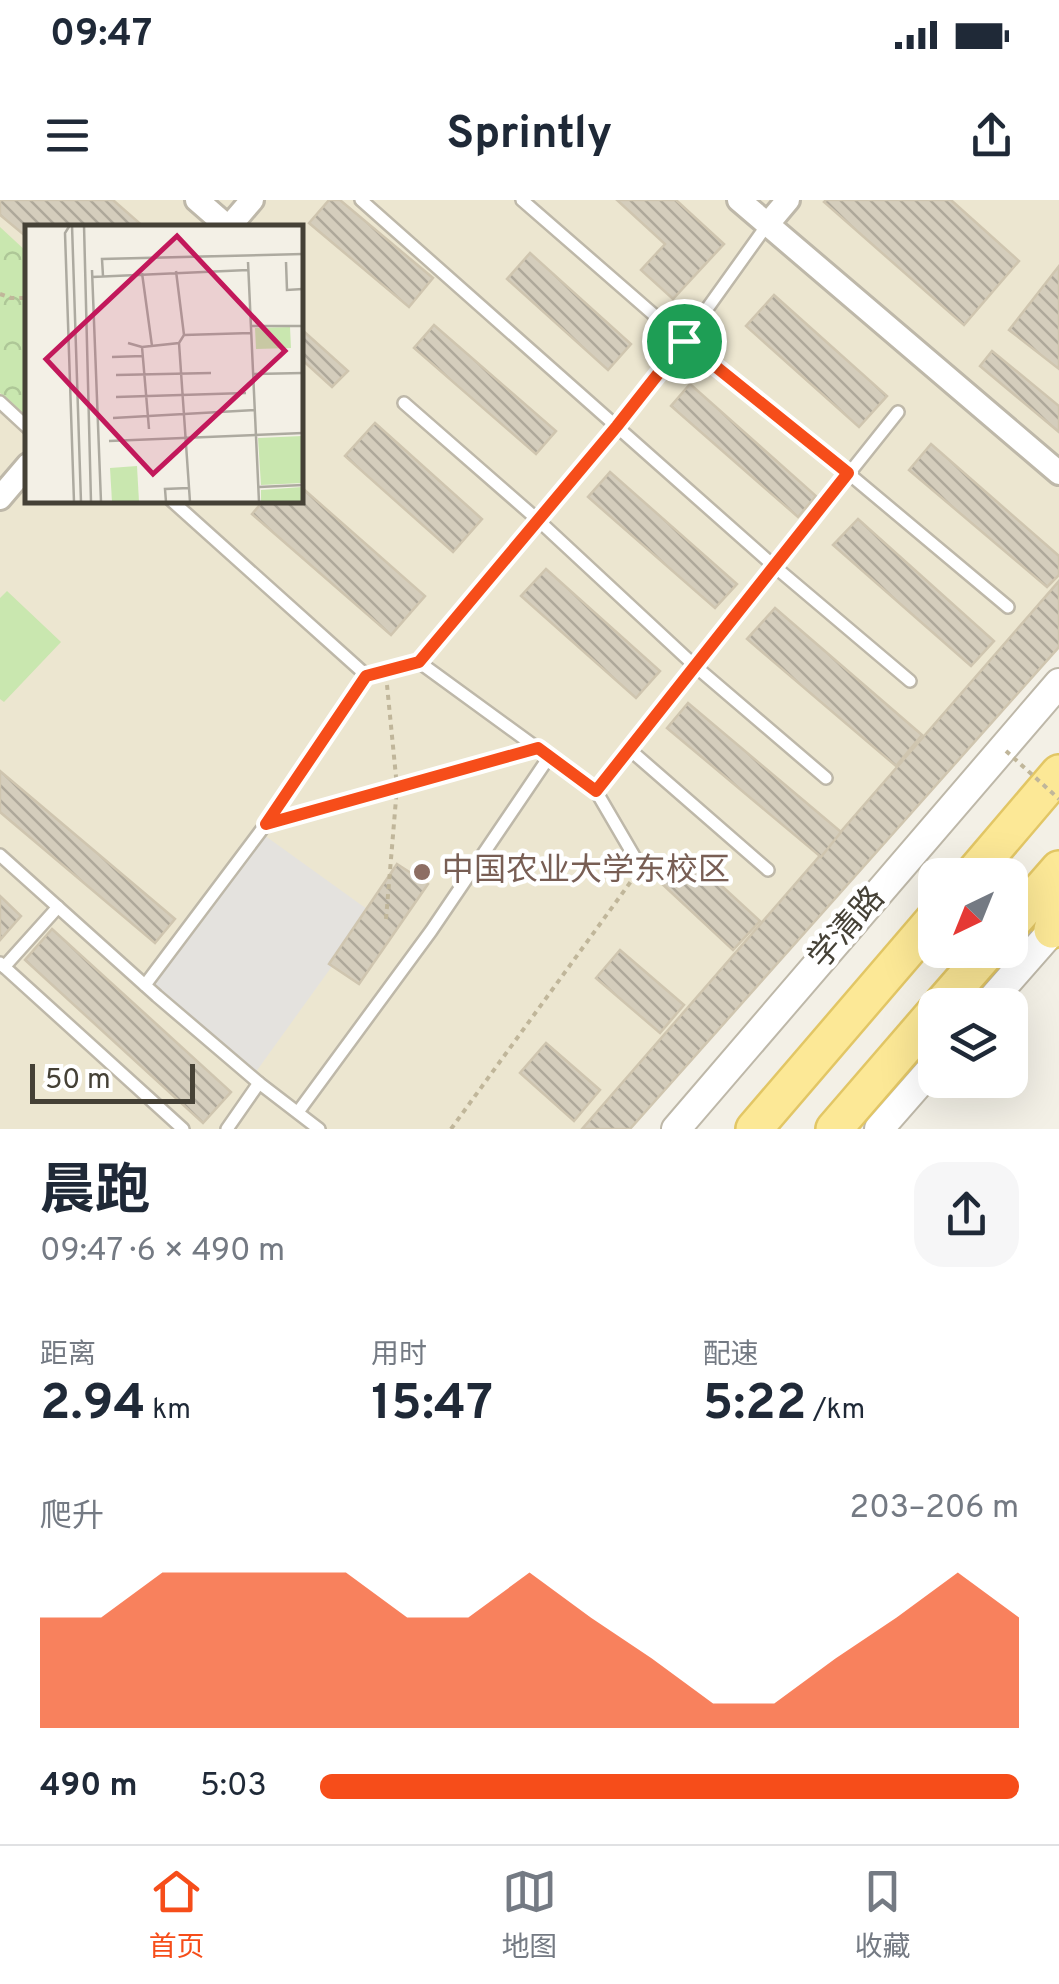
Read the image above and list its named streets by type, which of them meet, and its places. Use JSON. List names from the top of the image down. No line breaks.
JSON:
{"streets":{"main road":["学清路"]},"places":["中国农业大学东校区"],"scale_bar":"50 m","north":"bottom left","page":{"status":"09:47","header":"Sprintly","scale":"50 m","heading":["晨跑","09:47 · 6 × 490 m"],"stats":[["距离","2.94 km"],["用时","15:47"],["配速","5:22 /km"]],"chart":["爬升","203–206 m"],"list":[{"name":"490 m","note":"5:03"}],"tabs":["首页","地图","收藏"]}}
